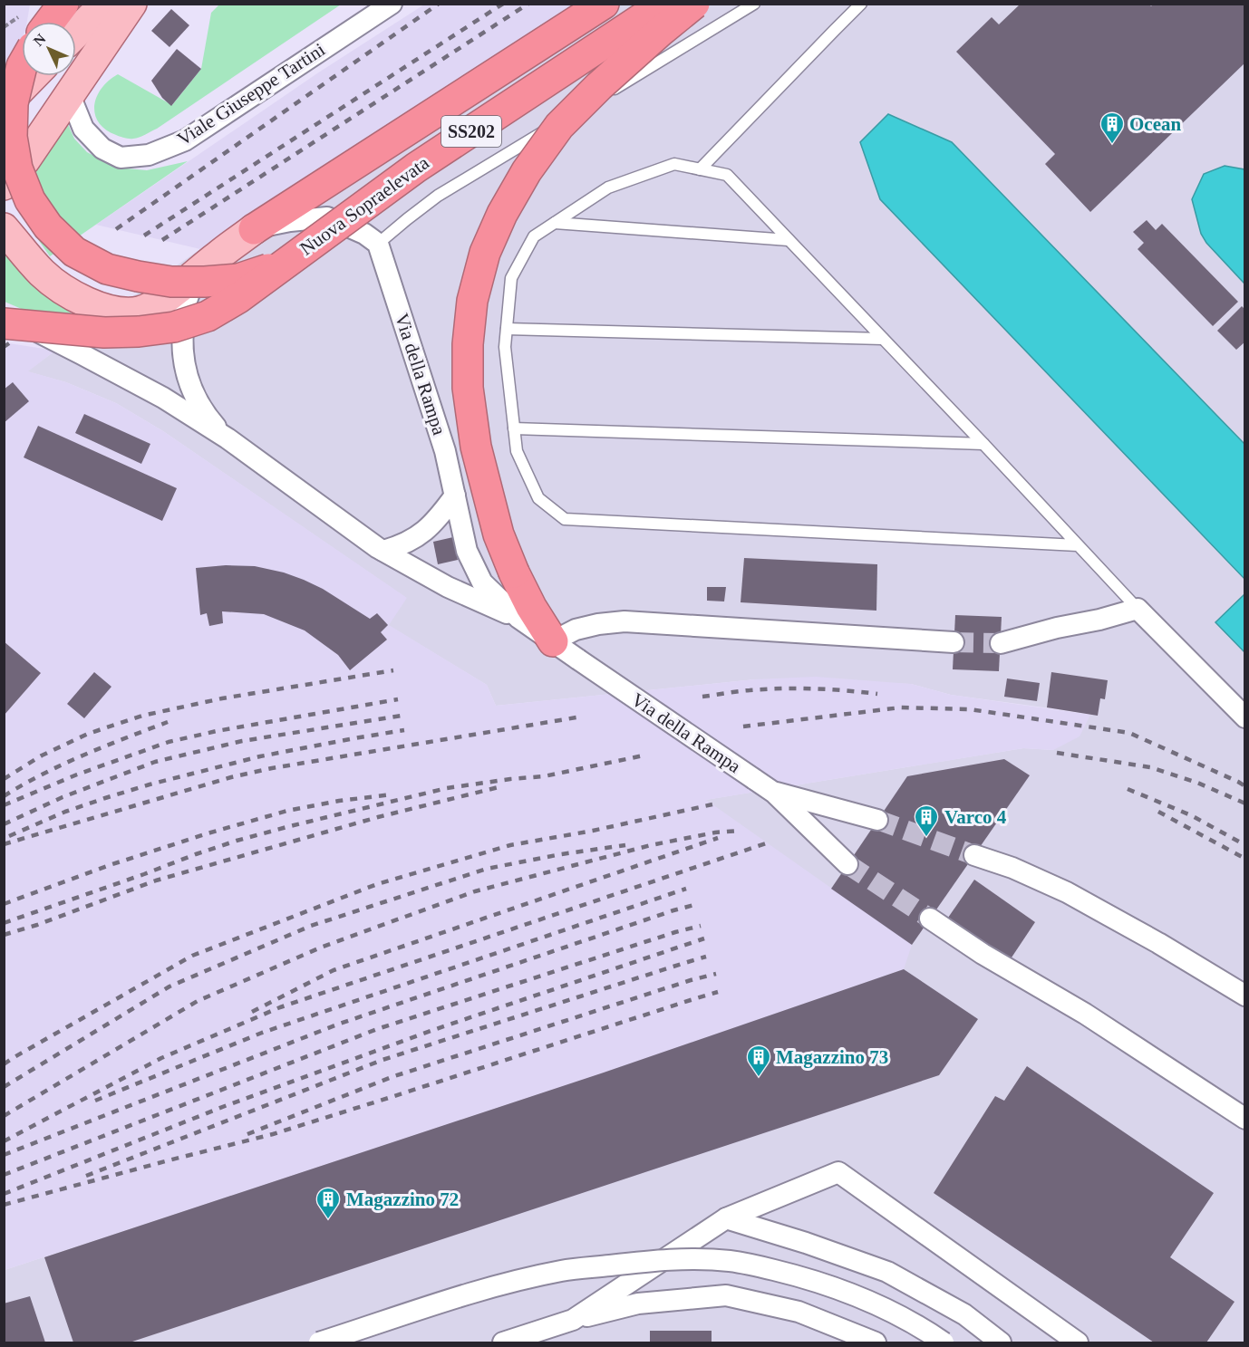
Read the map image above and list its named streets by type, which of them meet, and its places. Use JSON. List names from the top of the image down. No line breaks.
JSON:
{"streets":{"highway":["SS202","Nuova Sopraelevata"],"street":["Viale Giuseppe Tartini","Via della Rampa"]},"crossings":[["SS202","Nuova Sopraelevata"],["SS202","Via della Rampa"]],"places":{"building":["Ocean","Varco 4","Magazzino 73","Magazzino 72"]},"north":"top left"}
